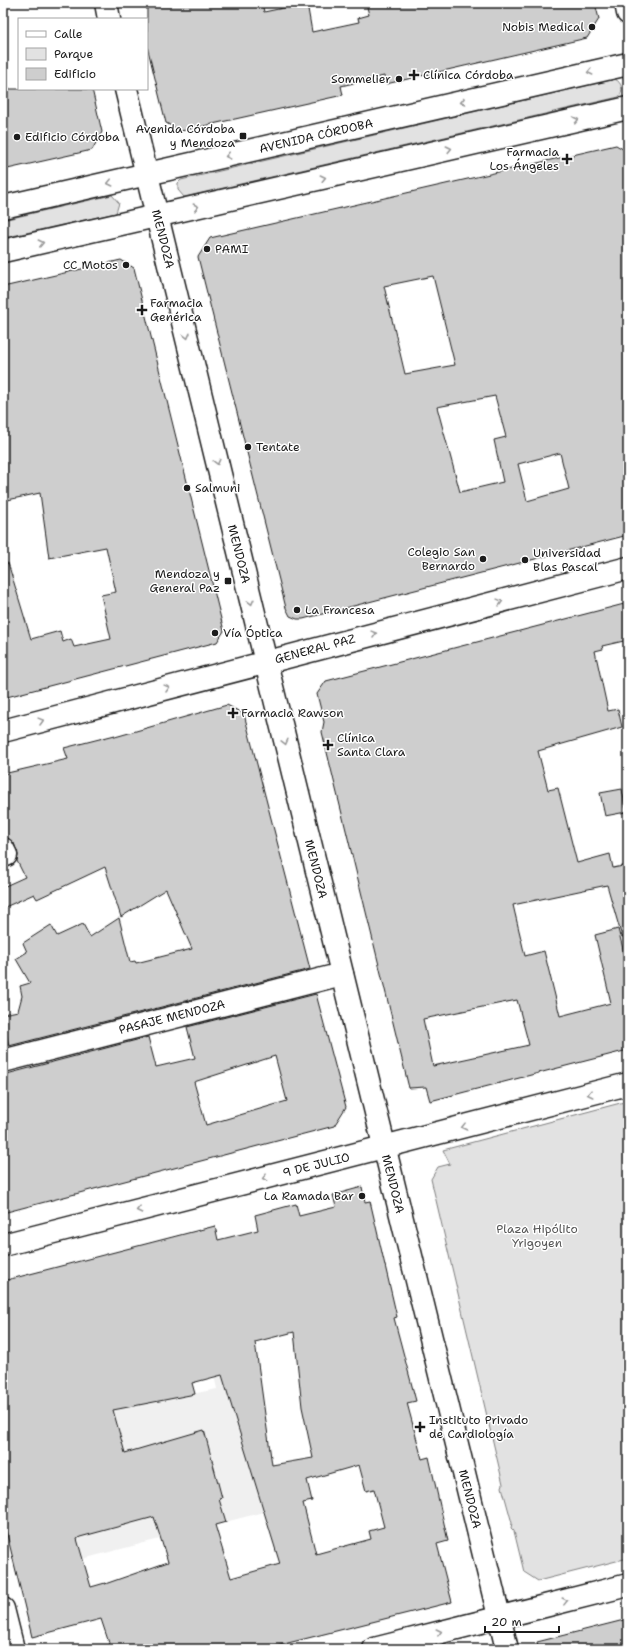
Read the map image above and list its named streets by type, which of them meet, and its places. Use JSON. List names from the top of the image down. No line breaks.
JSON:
{"streets":{"street":["AVENIDA CÓRDOBA","MENDOZA","GENERAL PAZ","PASAJE MENDOZA","9 DE JULIO"]},"crossings":[["AVENIDA CÓRDOBA","MENDOZA"],["MENDOZA","GENERAL PAZ"],["MENDOZA","PASAJE MENDOZA"],["MENDOZA","9 DE JULIO"]],"one_way":["MENDOZA","GENERAL PAZ","9 DE JULIO"],"parks":["Plaza Hipólito Yrigoyen"],"places":{"other":["Nobis Medical","Sommelier","Edificio Córdoba","PAMI","CC Motos","Tentate","Salmuni","Colegio San Bernardo","Universidad Blas Pascal","La Francesa","Vía Óptica","La Ramada Bar"],"health":["Clínica Córdoba","Farmacia Los Ángeles","Farmacia Genérica","Farmacia Rawson","Clínica Santa Clara","Instituto Privado de Cardiología"],"transit":["Avenida Córdoba y Mendoza","Mendoza y General Paz"]},"legend":["Calle","Parque","Edificio"],"scale_bar":"20 m"}
